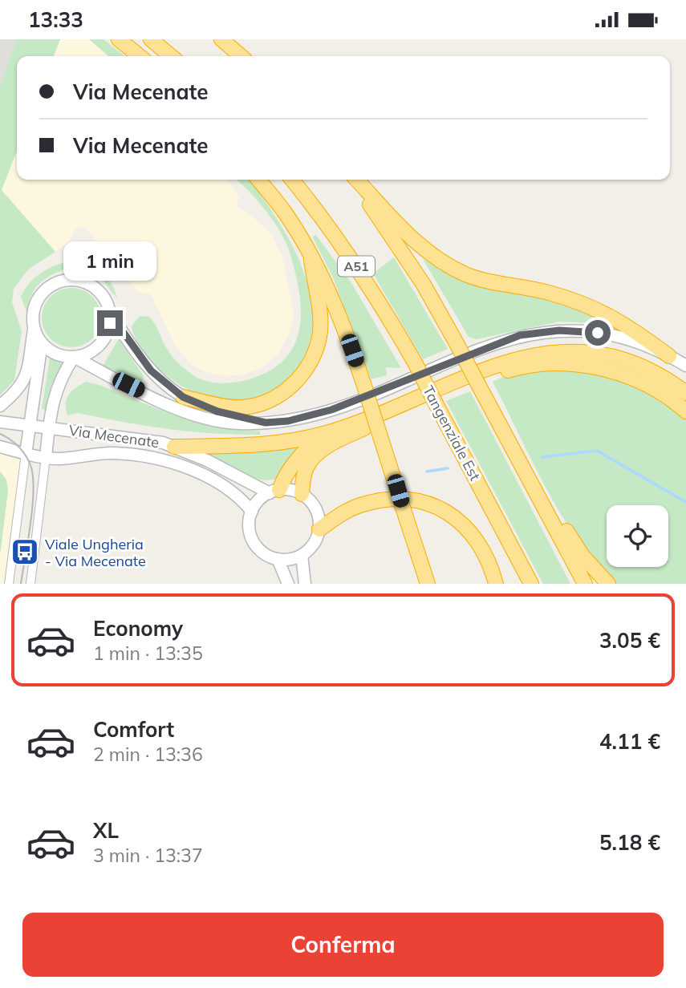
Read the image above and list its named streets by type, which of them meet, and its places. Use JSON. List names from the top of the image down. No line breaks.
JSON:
{"streets":{"highway":["A51","Tangenziale Est"],"main road":["Via Mecenate"]},"places":{"bus stop":["Viale Ungheria - Via Mecenate"]},"page":{"status":"13:33","banner":["Via Mecenate","Via Mecenate"],"bubble":"1 min","list":[{"name":"Economy","note":"1 min · 13:35","value":"3.05 €"},{"name":"Comfort","note":"2 min · 13:36","value":"4.11 €"},{"name":"XL","note":"3 min · 13:37","value":"5.18 €"}],"buttons":"Conferma"}}
